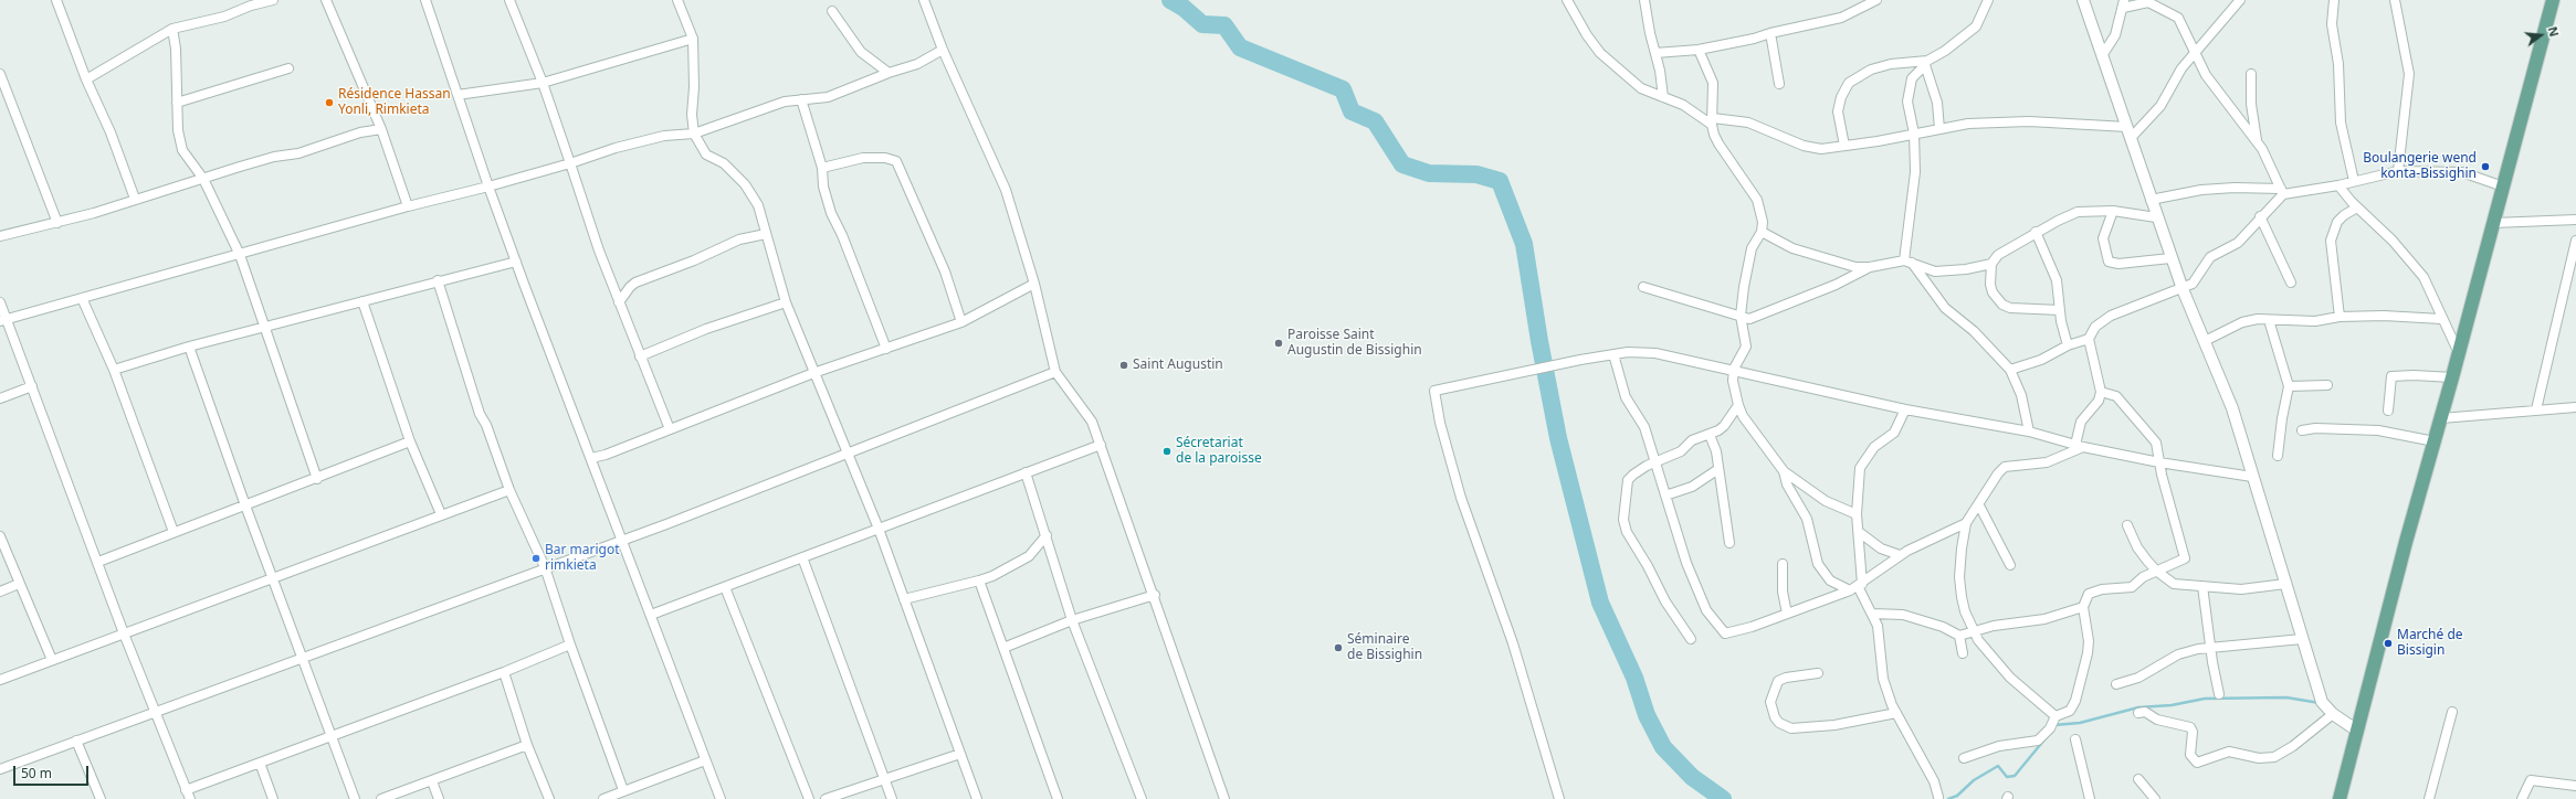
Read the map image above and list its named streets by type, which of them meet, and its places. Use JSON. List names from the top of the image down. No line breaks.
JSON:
{"places":["Résidence Hassan Yonli, Rimkieta","Boulangerie wend konta-Bissighin","Paroisse Saint Augustin de Bissighin","Saint Augustin","Sécretariat de la paroisse","Bar marigot rimkieta","Marché de Bissigin","Séminaire de Bissighin"],"scale_bar":"50 m","north":"right"}
